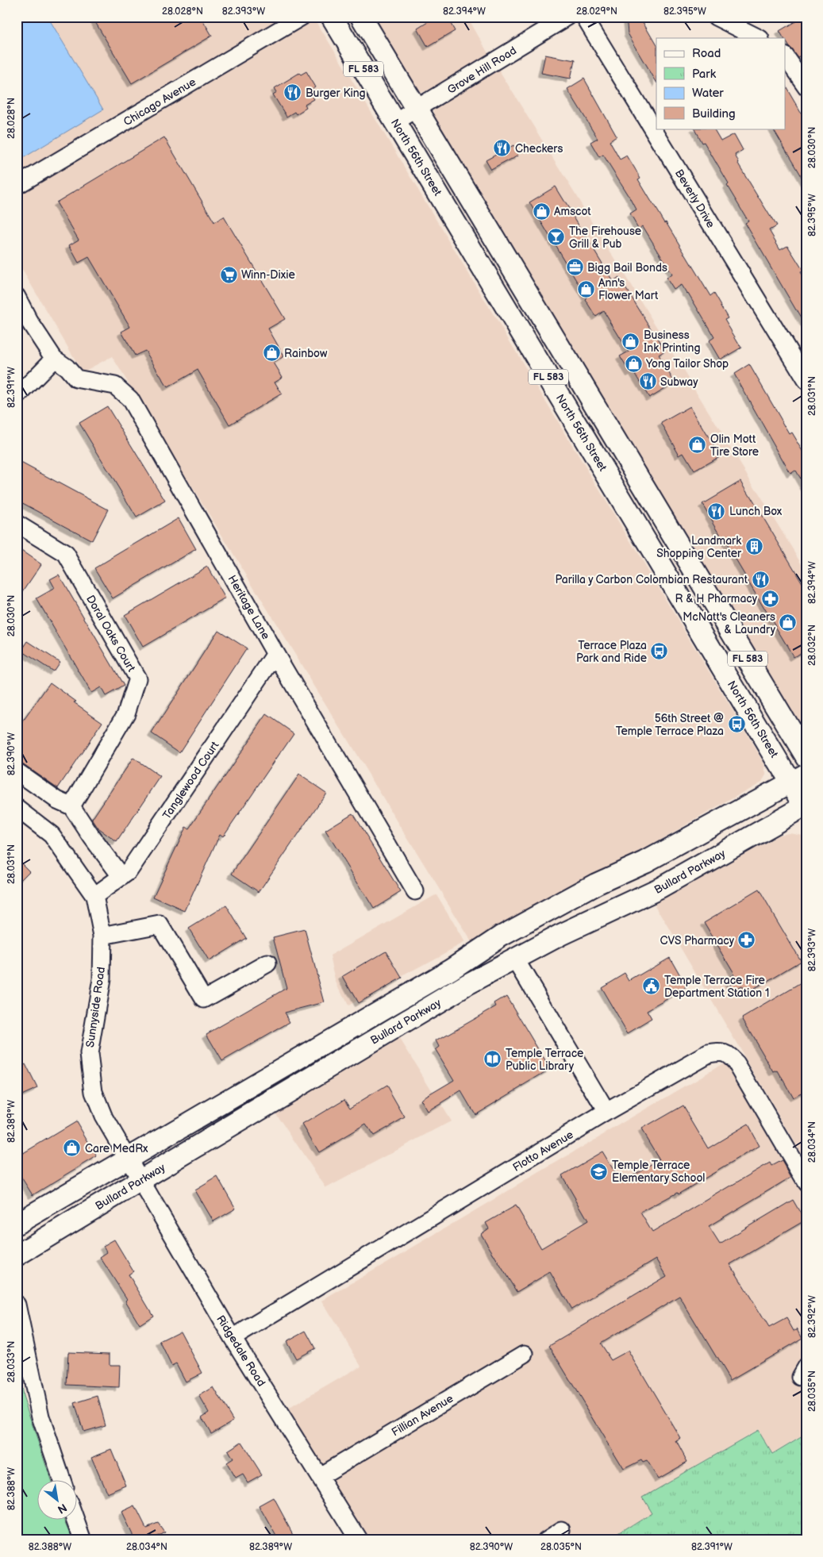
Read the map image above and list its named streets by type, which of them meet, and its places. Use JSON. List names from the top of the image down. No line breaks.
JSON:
{"streets":{"main road":["FL 583","North 56th Street","Bullard Parkway"],"street":["Grove Hill Road","Chicago Avenue","Beverly Drive","Heritage Lane","Doral Oaks Court","Tanglewood Court","Sunnyside Road","Flotto Avenue","Ridgedale Road","Fillian Avenue"]},"crossings":[["FL 583","Grove Hill Road"],["Grove Hill Road","North 56th Street"],["North 56th Street","Bullard Parkway"],["Heritage Lane","Tanglewood Court"],["Tanglewood Court","Sunnyside Road"],["Bullard Parkway","Sunnyside Road"],["Bullard Parkway","Ridgedale Road"],["Sunnyside Road","Ridgedale Road"],["Flotto Avenue","Ridgedale Road"],["Ridgedale Road","Fillian Avenue"]],"places":{"restaurant":["Burger King","Checkers","Subway","Lunch Box","Parilla y Carbon Colombian Restaurant"],"shop":["Amscot","Ann's Flower Mart","Business Ink Printing","Rainbow","Yong Tailor Shop","Olin Mott Tire Store","McNatt's Cleaners & Laundry","Care MedRx"],"bar":["The Firehouse Grill & Pub"],"office":["Bigg Bail Bonds"],"supermarket":["Winn-Dixie"],"building":["Landmark Shopping Center"],"pharmacy":["R & H Pharmacy","CVS Pharmacy"],"bus stop":["Terrace Plaza Park and Ride","56th Street @ Temple Terrace Plaza"],"public building":["Temple Terrace Fire Department Station 1"],"library":["Temple Terrace Public Library"],"school or university":["Temple Terrace Elementary School"]},"legend":["Road","Park","Water","Building"],"north":"bottom right","coordinates":["28.028°N","82.393°W","82.394°W","28.029°N","82.395°W","28.030°N","82.391°W","28.031°N","28.032°N","82.390°W","82.389°W","28.034°N","82.392°W","28.033°N","28.035°N","82.388°W"]}
